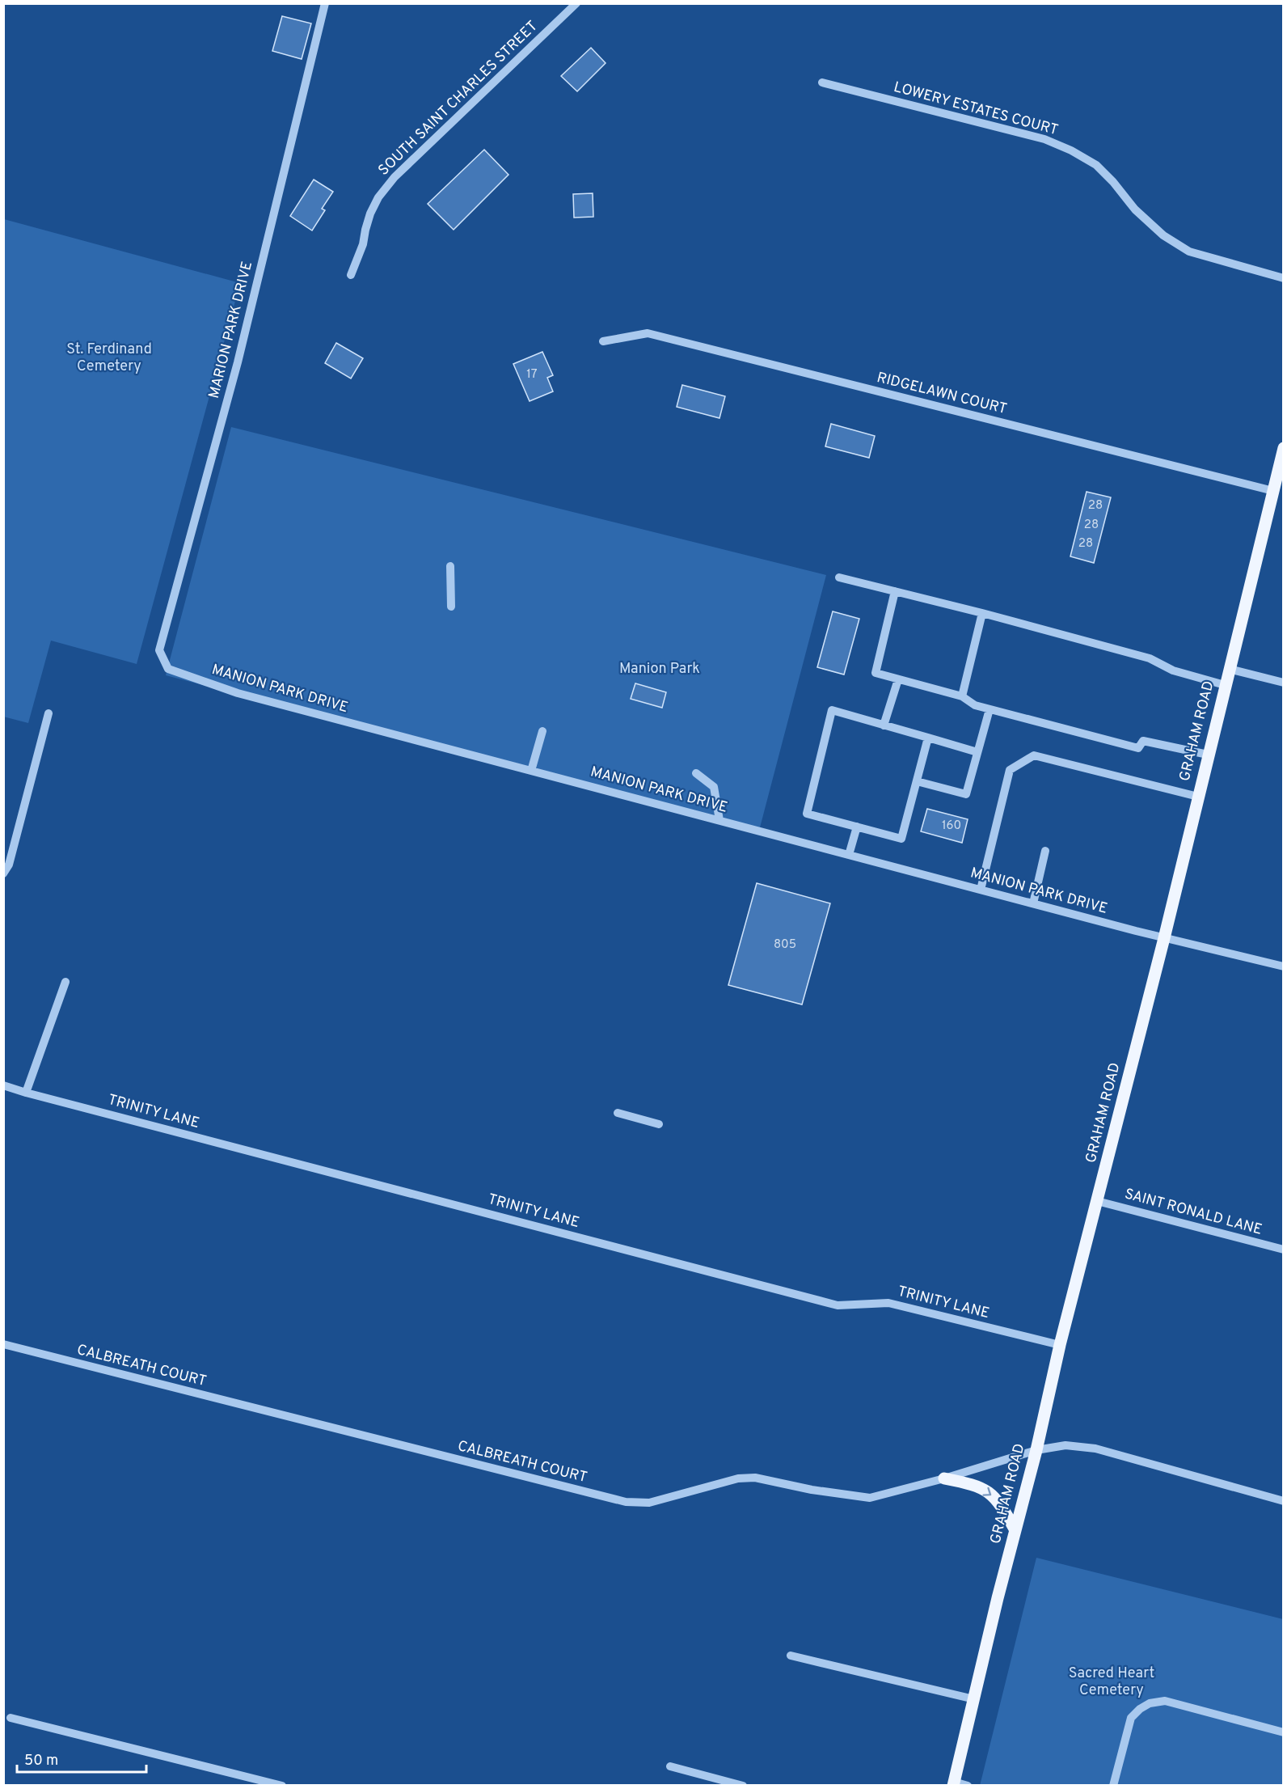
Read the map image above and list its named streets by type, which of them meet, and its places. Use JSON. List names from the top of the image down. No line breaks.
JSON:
{"streets":{"main road":["GRAHAM ROAD"],"street":["SOUTH SAINT CHARLES STREET","LOWERY ESTATES COURT","MARION PARK DRIVE","RIDGELAWN COURT","MANION PARK DRIVE","TRINITY LANE","SAINT RONALD LANE","CALBREATH COURT"]},"crossings":[["MARION PARK DRIVE","MANION PARK DRIVE"],["RIDGELAWN COURT","GRAHAM ROAD"],["MANION PARK DRIVE","GRAHAM ROAD"],["GRAHAM ROAD","TRINITY LANE"],["GRAHAM ROAD","SAINT RONALD LANE"],["GRAHAM ROAD","CALBREATH COURT"]],"parks":["St. Ferdinand Cemetery","Manion Park","Sacred Heart Cemetery"],"house_numbers":["17","28","28","28","160","805"],"scale_bar":"50 m"}
